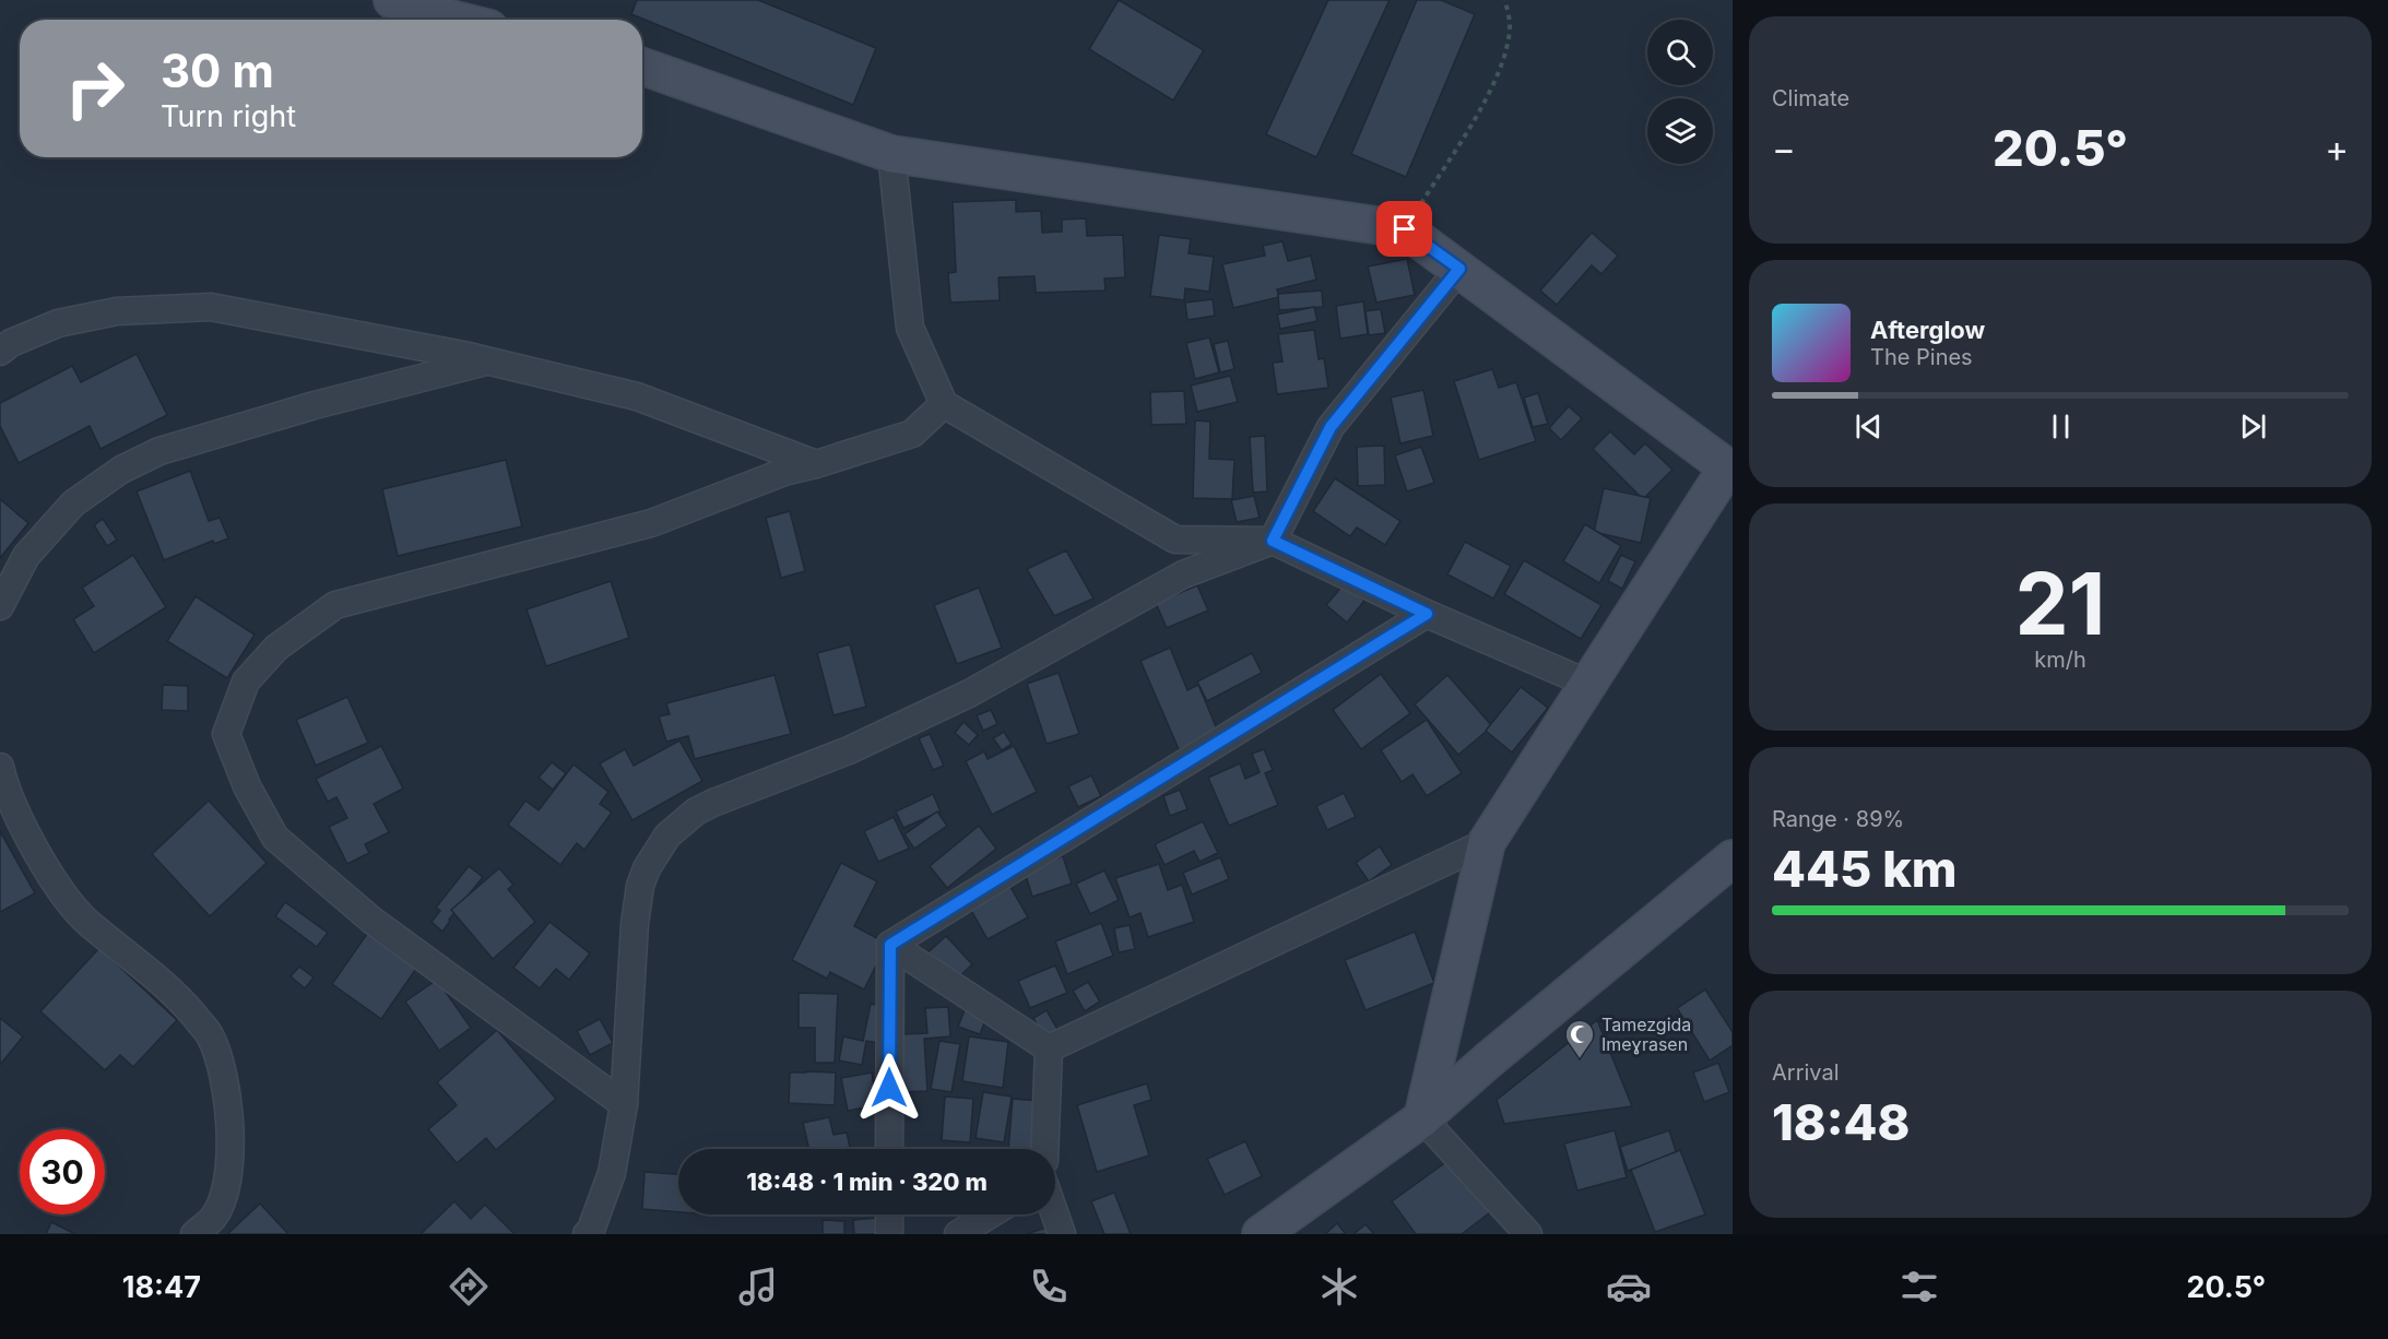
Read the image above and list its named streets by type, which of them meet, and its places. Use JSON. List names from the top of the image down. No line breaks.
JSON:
{"places":{"mosque":["Tamezgida Imeɣrasen"]},"page":{"tile":["Climate",["21","km/h"],["Range · 89%","445 km"],["Arrival","18:48"]],"turn":["30 m","Turn right"],"heat":["−","20.5°","+"],"song":["Afterglow","The Pines"],"limit":"30","trip":"18:48 · 1 min · 320 m","tabs":["18:47","20.5°"]}}
